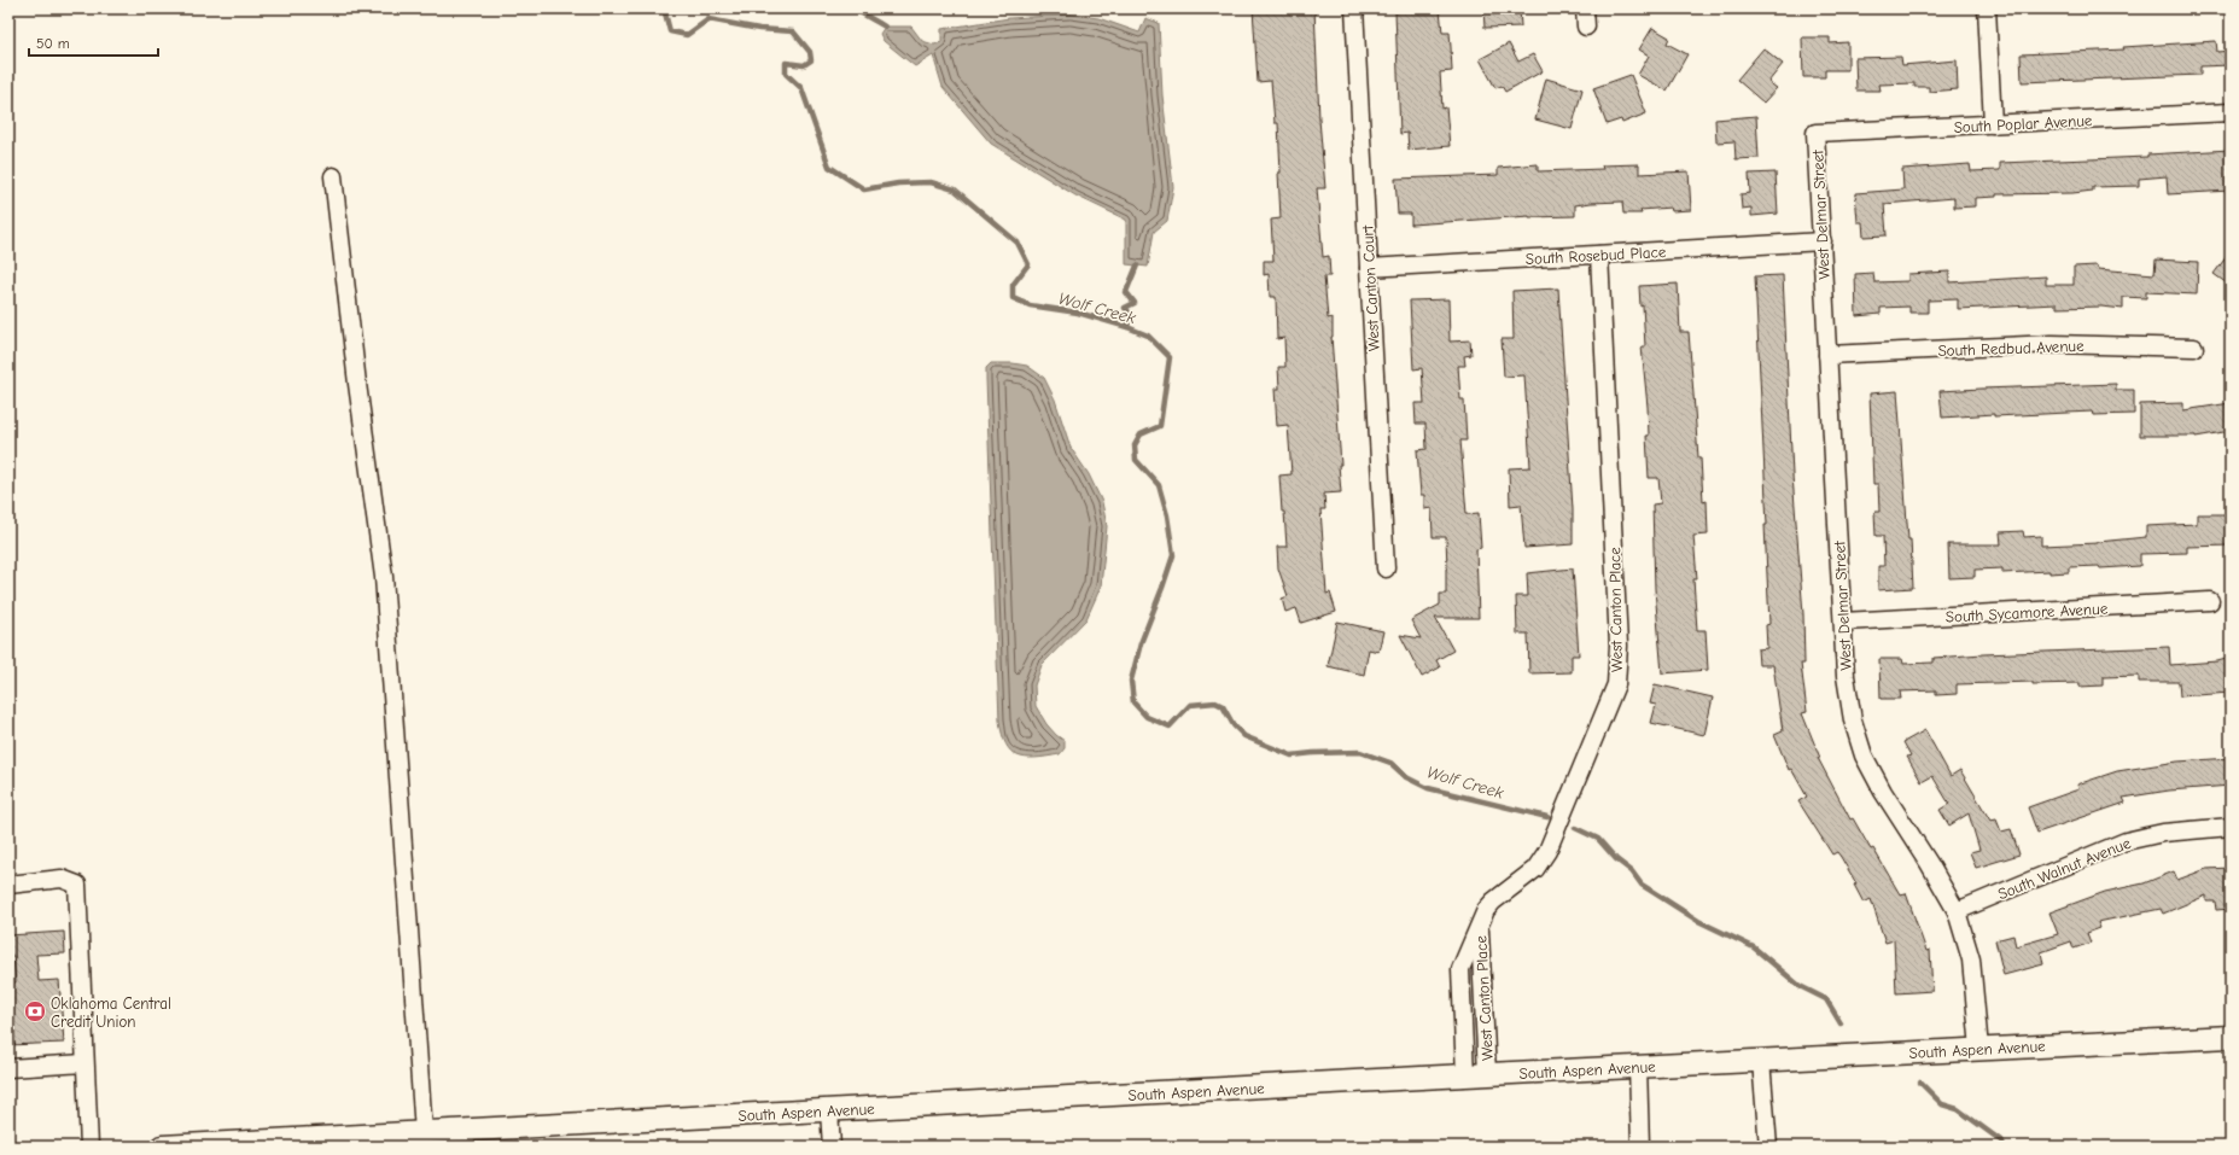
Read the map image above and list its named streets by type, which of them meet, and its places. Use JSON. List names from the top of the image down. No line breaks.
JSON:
{"streets":{"main road":["South Aspen Avenue"],"street":["South Poplar Avenue","West Delmar Street","South Rosebud Place","West Canton Court","South Redbud Avenue","West Canton Place","South Sycamore Avenue","South Walnut Avenue"]},"crossings":[["South Poplar Avenue","West Delmar Street"],["West Delmar Street","South Rosebud Place"],["West Delmar Street","South Redbud Avenue"],["West Delmar Street","South Sycamore Avenue"],["West Delmar Street","South Walnut Avenue"],["West Delmar Street","South Aspen Avenue"],["South Rosebud Place","West Canton Court"],["South Rosebud Place","West Canton Place"],["West Canton Place","South Aspen Avenue"]],"water":["Wolf Creek"],"places":{"bank":["Oklahoma Central Credit Union"]},"scale_bar":"50 m"}
